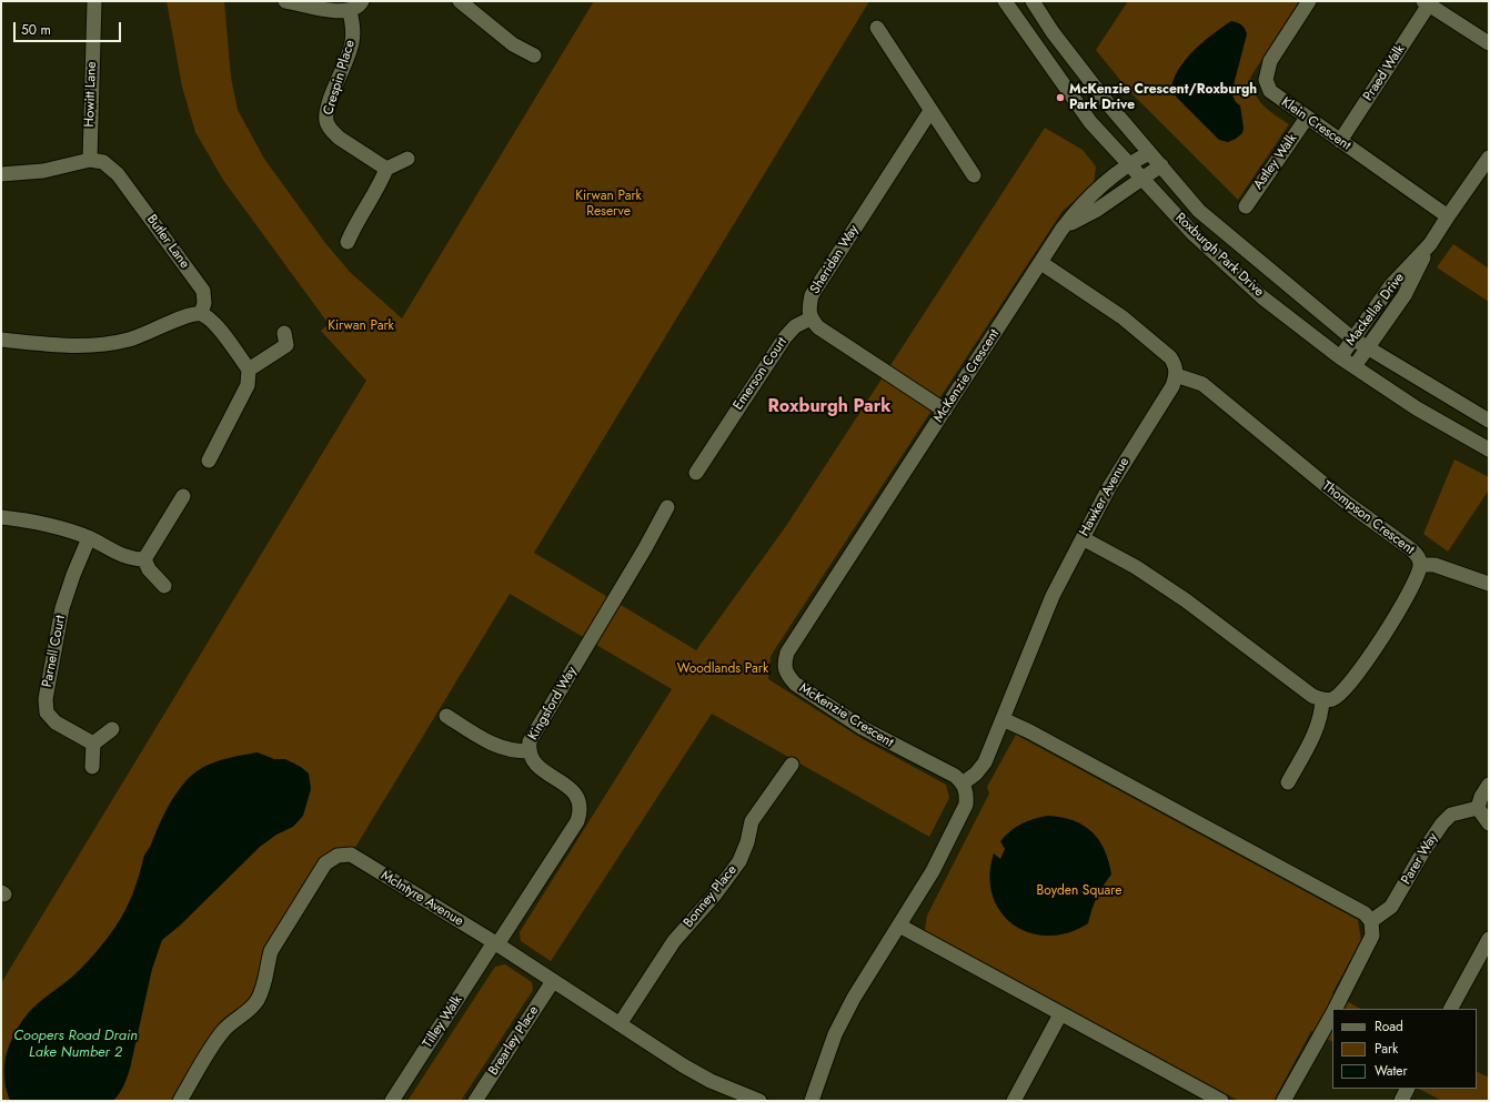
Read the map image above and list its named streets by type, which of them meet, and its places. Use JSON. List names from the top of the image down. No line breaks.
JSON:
{"streets":{"street":["Praed Walk","Crespin Place","Howitt Lane","Klein Crescent","Astley Walk","Butler Lane","Roxburgh Park Drive","Sheridan Way","Mackellar Drive","Emerson Court","McKenzie Crescent","Hawker Avenue","Thompson Crescent","Parnell Court","Kingsford Way","Parer Way","Bonney Place","McIntyre Avenue","Tilley Walk","Brearley Place"]},"crossings":[["Praed Walk","Klein Crescent"],["Howitt Lane","Butler Lane"],["Klein Crescent","Astley Walk"],["Klein Crescent","Mackellar Drive"],["Roxburgh Park Drive","Mackellar Drive"],["Roxburgh Park Drive","McKenzie Crescent"],["Sheridan Way","Emerson Court"],["McKenzie Crescent","Hawker Avenue"],["Hawker Avenue","Thompson Crescent"],["Kingsford Way","McIntyre Avenue"],["Kingsford Way","Tilley Walk"],["Bonney Place","McIntyre Avenue"],["McIntyre Avenue","Tilley Walk"],["McIntyre Avenue","Brearley Place"]],"districts":["Roxburgh Park"],"water":["Coopers Road Drain Lake Number 2"],"parks":["Kirwan Park Reserve","Kirwan Park","Woodlands Park","Boyden Square"],"places":["McKenzie Crescent/Roxburgh Park Drive"],"legend":["Road","Park","Water"],"scale_bar":"50 m"}
